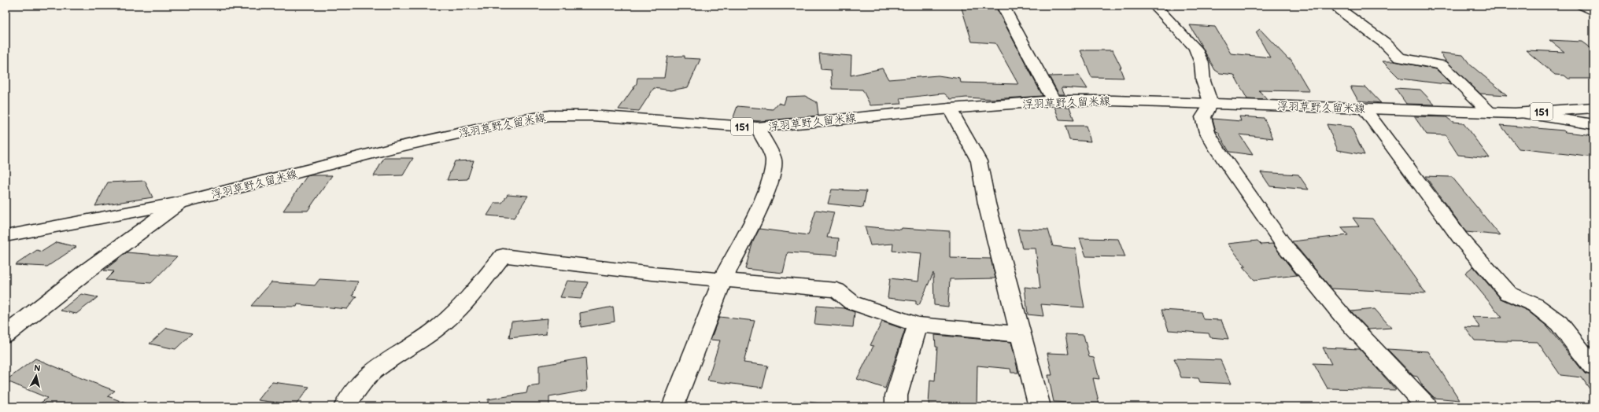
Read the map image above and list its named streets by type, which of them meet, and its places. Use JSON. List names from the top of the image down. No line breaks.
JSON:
{"streets":{"street":["浮羽草野久留米線","151"]},"north":"top"}
